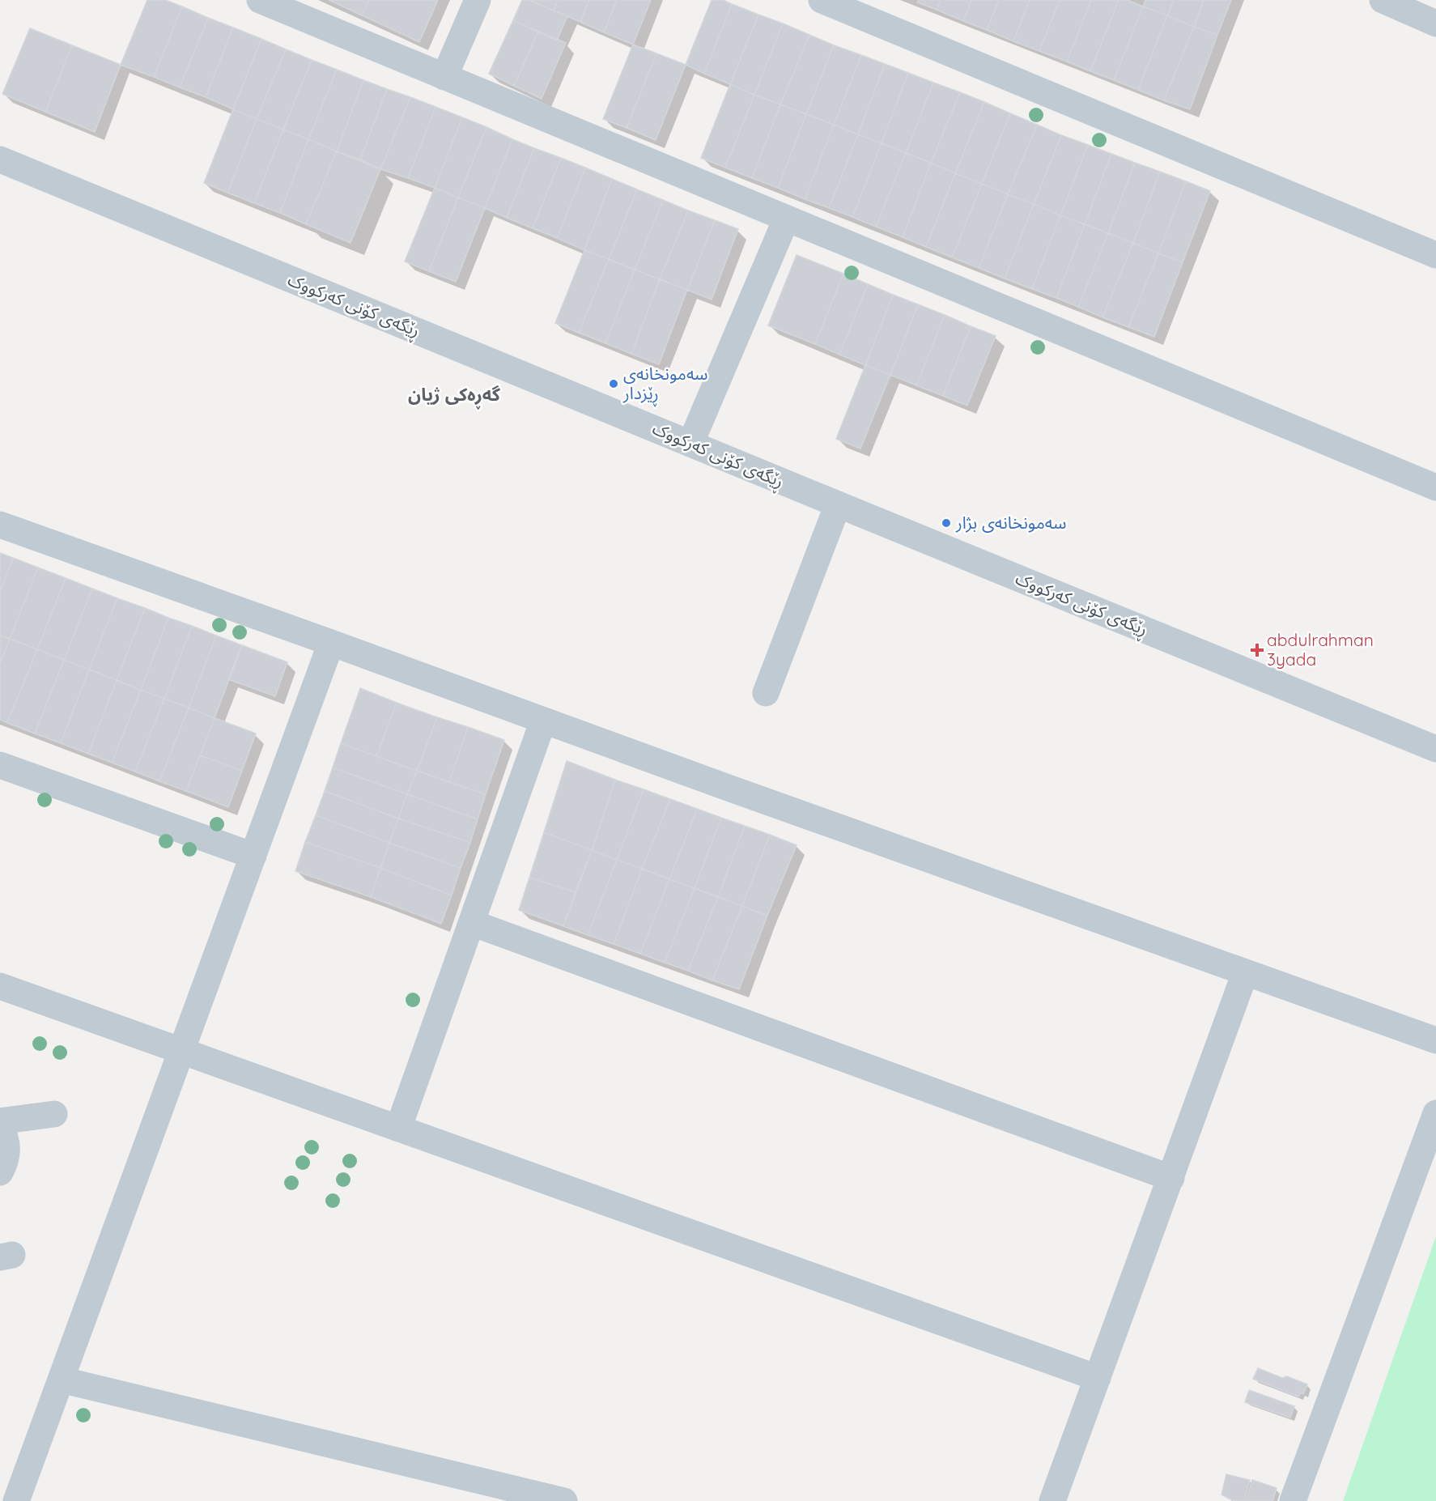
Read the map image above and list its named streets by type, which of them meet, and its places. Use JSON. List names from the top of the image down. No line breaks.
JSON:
{"streets":{"street":["ڕێگەی کۆنی کەرکووک"]},"districts":["گەڕەکی ژیان"],"places":{"other":["سەمونخانەی ڕێزدار","سەمونخانەی بژار"],"health":["abdulrahman 3yada"]}}
